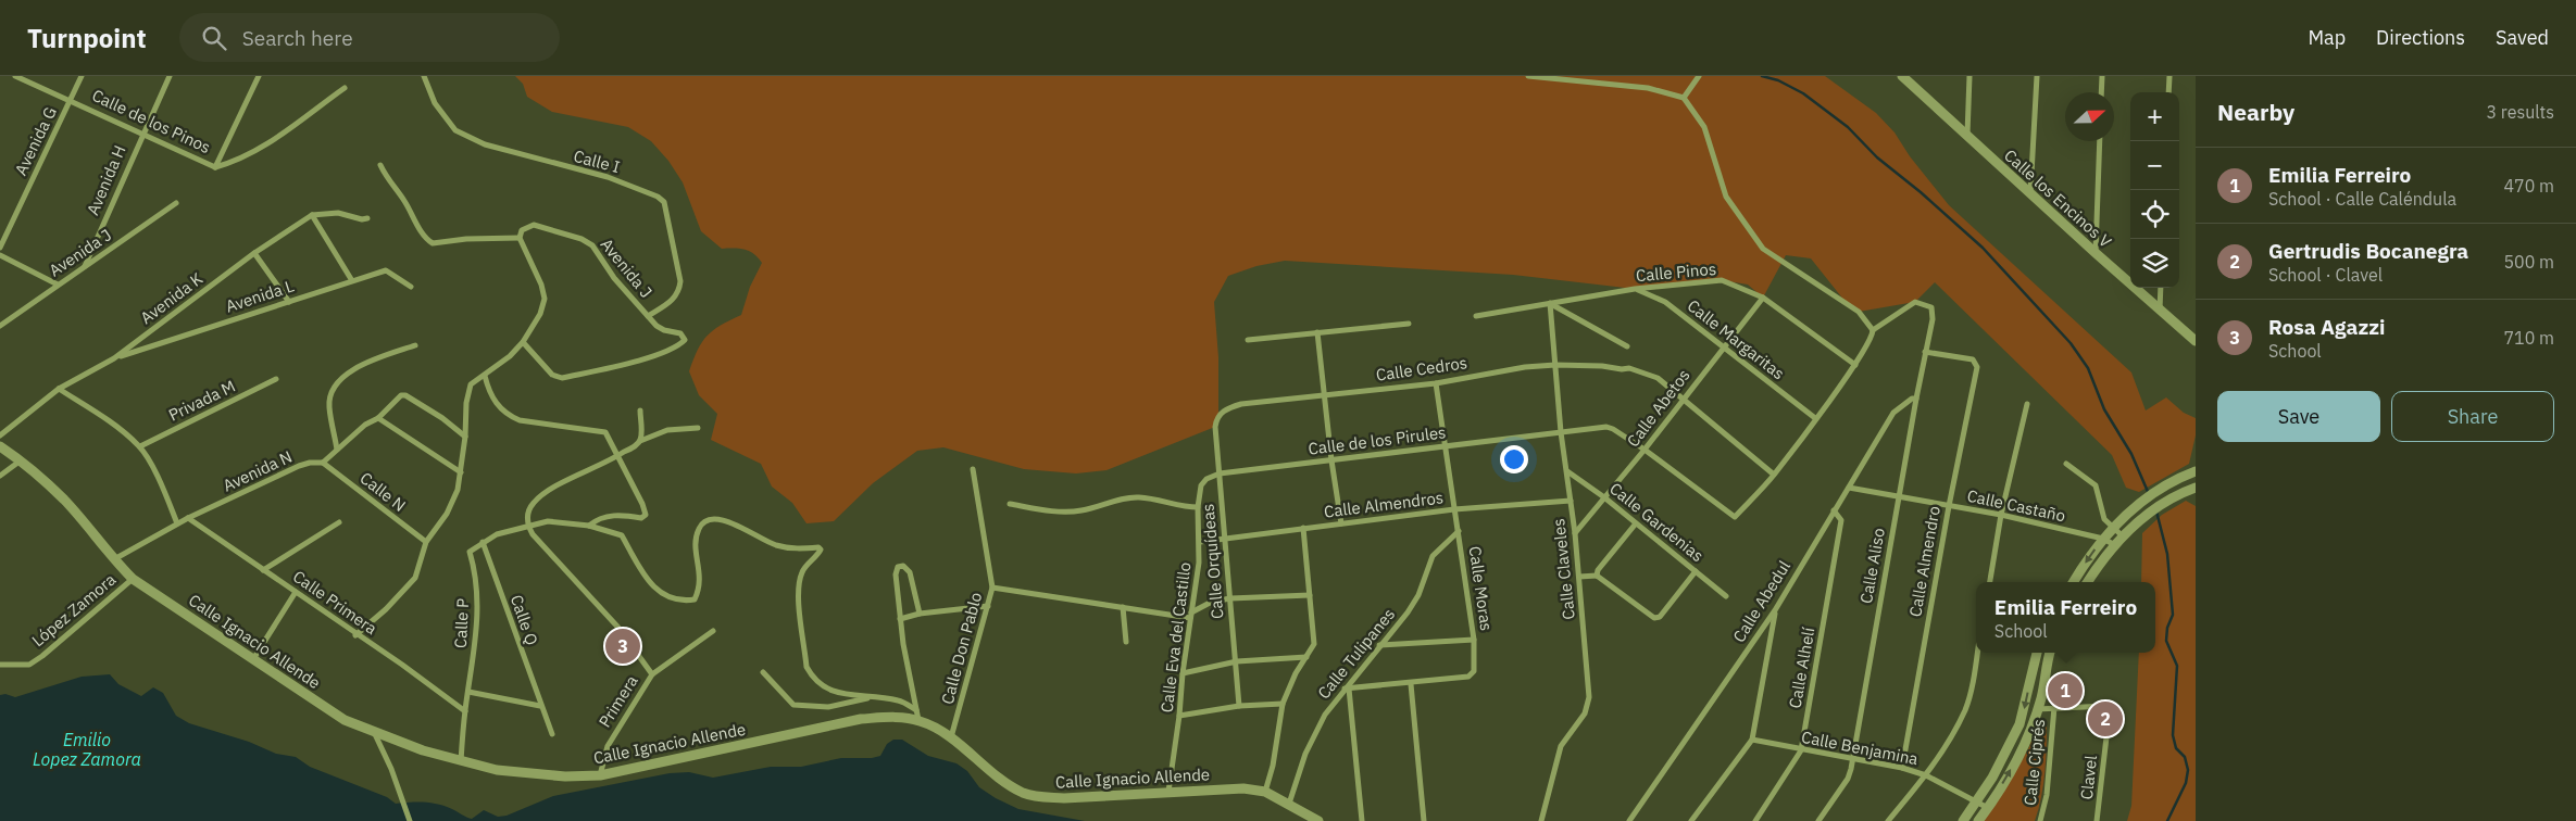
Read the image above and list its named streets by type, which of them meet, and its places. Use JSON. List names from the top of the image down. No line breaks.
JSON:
{"streets":{"street":["Calle de los Pinos","Avenida G","Calle I","Avenida H","Calle los Encinos V","Avenida J","Calle Pinos","Avenida L","Avenida K","Calle Margaritas","Calle Cedros","Privada M","Calle Abetos","Calle de los Pirules","Avenida N","Calle N","Calle Almendros","Calle Castaño","Calle Gardenias","Calle Orquídeas","Calle Almendro","Calle Aliso","Calle Claveles","Calle Moras","Calle Abedul","Calle Primera","López Zamora","Calle Q","Calle P","Calle Eva del Castillo","Calle Ignacio Allende","Calle Don Pablo","Calle Tulipanes","Calle Alhelí","Primera","Calle Benjamina","Calle Ciprés","Clavel"]},"crossings":[["Calle de los Pinos","Avenida G"],["Calle de los Pinos","Avenida H"],["Calle I","Avenida J"],["Avenida H","Avenida J"],["Calle Pinos","Calle Margaritas"],["Calle Pinos","Calle Abetos"],["Calle Pinos","Calle Claveles"],["Avenida L","Avenida K"],["Calle Margaritas","Calle Abetos"],["Calle Cedros","Calle Abetos"],["Calle Cedros","Calle de los Pirules"],["Calle Cedros","Calle Orquídeas"],["Calle Cedros","Calle Claveles"],["Calle Cedros","Calle Moras"],["Calle Abetos","Calle de los Pirules"],["Calle Abetos","Calle Gardenias"],["Calle Abetos","Calle Claveles"],["Calle de los Pirules","Calle Orquídeas"],["Calle de los Pirules","Calle Claveles"],["Calle de los Pirules","Calle Moras"],["Calle de los Pirules","Calle Eva del Castillo"],["Avenida N","Calle N"],["Avenida N","Calle Primera"],["Avenida N","Calle Ignacio Allende"],["Calle Almendros","Calle Orquídeas"],["Calle Almendros","Calle Claveles"],["Calle Almendros","Calle Moras"],["Calle Almendros","Calle Eva del Castillo"],["Calle Castaño","Calle Almendro"],["Calle Castaño","Calle Aliso"],["Calle Castaño","Calle Abedul"],["Calle Gardenias","Calle Claveles"],["Calle Almendro","Calle Aliso"],["Calle Almendro","Calle Benjamina"],["Calle Aliso","Calle Abedul"],["Calle Aliso","Calle Benjamina"],["Calle Moras","Calle Tulipanes"],["Calle Abedul","Calle Alhelí"],["Calle Primera","Calle P"],["López Zamora","Calle Ignacio Allende"],["Calle Q","Calle P"],["Calle P","Calle Ignacio Allende"],["Calle Eva del Castillo","Calle Ignacio Allende"],["Calle Ignacio Allende","Calle Don Pablo"],["Calle Ignacio Allende","Calle Tulipanes"],["Calle Ignacio Allende","Primera"],["Calle Alhelí","Calle Benjamina"],["Calle Ciprés","Clavel"]],"water":["Emilio Lopez Zamora"],"north":"right","page":{"header":"Turnpoint","search":"Search here","nav":["Map","Directions","Saved"],"heading":["Nearby","3 results"],"map_buttons":["+","−"],"list":[{"mark":"1","name":"Emilia Ferreiro","note":"School · Calle Caléndula","value":"470 m"},{"mark":"2","name":"Gertrudis Bocanegra","note":"School · Clavel","value":"500 m"},{"mark":"3","name":"Rosa Agazzi","note":"School","value":"710 m"}],"buttons":["Save","Share"],"popup":["Emilia Ferreiro","School"],"pins":["3","1","2"]}}
